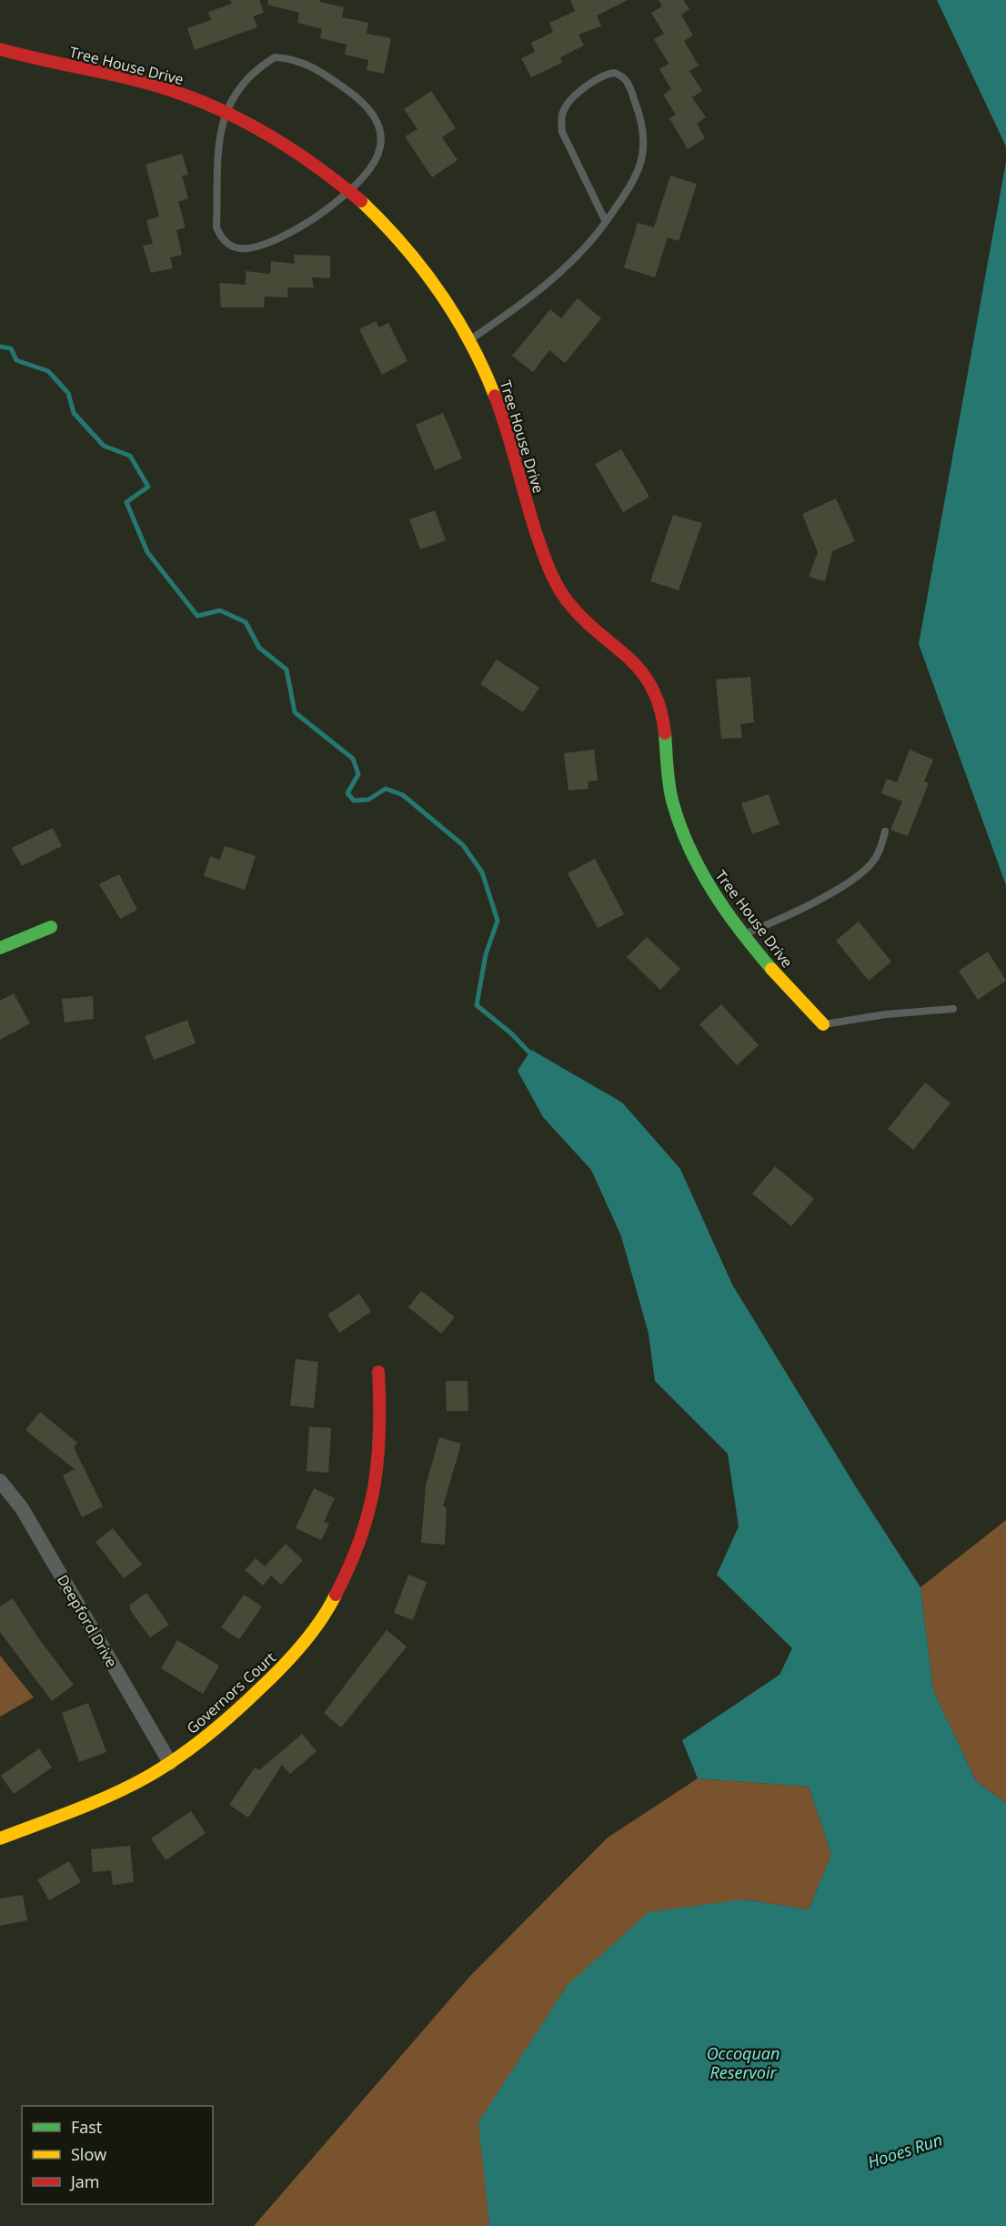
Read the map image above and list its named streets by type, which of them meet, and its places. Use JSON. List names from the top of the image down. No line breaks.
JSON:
{"streets":{"street":["Tree House Drive","Deepford Drive","Governors Court"]},"crossings":[["Deepford Drive","Governors Court"]],"water":["Occoquan Reservoir","Hooes Run"],"legend":["Fast","Slow","Jam"]}
